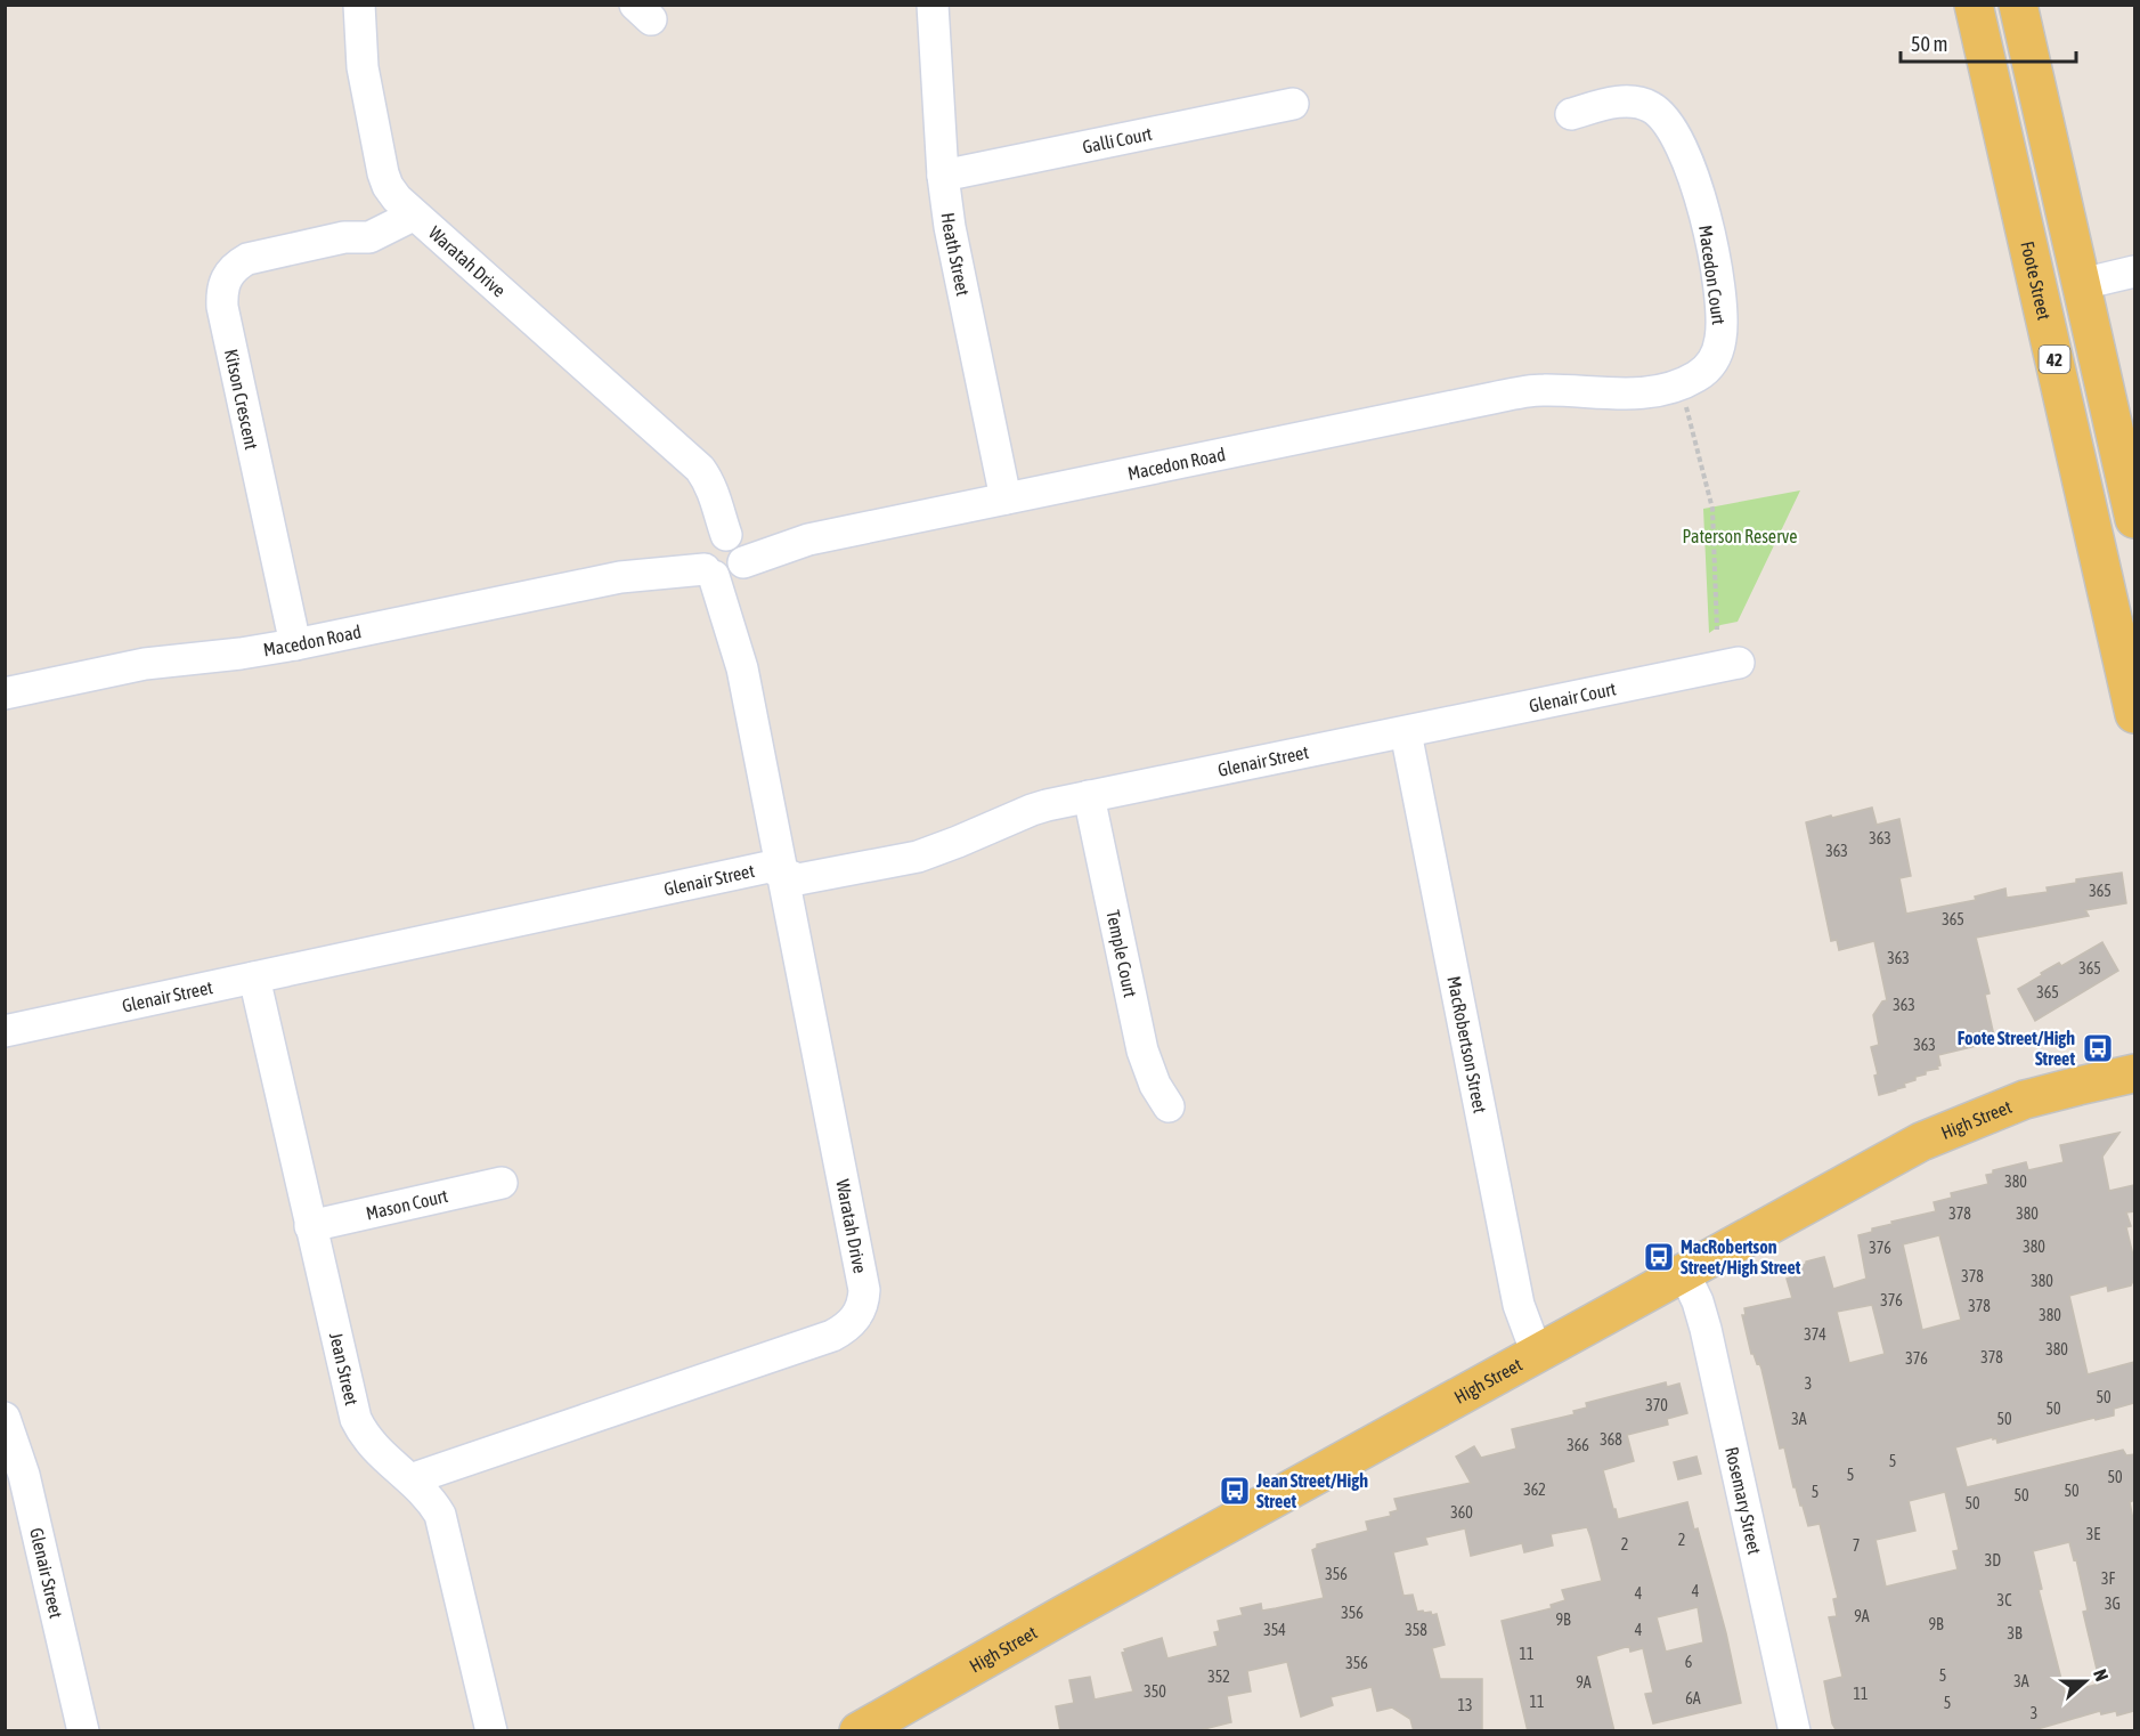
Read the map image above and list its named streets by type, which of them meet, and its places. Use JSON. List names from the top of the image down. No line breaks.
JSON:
{"streets":{"main road":["Foote Street","42","High Street"],"street":["Galli Court","Heath Street","Waratah Drive","Macedon Court","Kitson Crescent","Macedon Road","Glenair Court","Glenair Street","Temple Court","MacRobertson Street","Mason Court","Jean Street","Rosemary Street"]},"crossings":[["Galli Court","Heath Street"],["Heath Street","Macedon Road"],["Waratah Drive","Kitson Crescent"],["Waratah Drive","Macedon Road"],["Waratah Drive","Glenair Street"],["Waratah Drive","Jean Street"],["Macedon Court","Macedon Road"],["Kitson Crescent","Macedon Road"],["Glenair Court","Glenair Street"],["Glenair Court","MacRobertson Street"],["Glenair Street","Temple Court"],["Glenair Street","MacRobertson Street"],["Glenair Street","Jean Street"],["MacRobertson Street","High Street"],["High Street","Rosemary Street"],["Mason Court","Jean Street"]],"parks":["Paterson Reserve"],"places":{"bus stop":["Foote Street/High Street","MacRobertson Street/High Street","Jean Street/High Street"]},"house_numbers":["363","363","365","365","363","365","365","363","363","380","378","380","380","376","378","380","376","378","380","374","380","378","376","3","50","370","50","3A","50","368","366","5","5","50","362","50","5","50","50","360","3E","2","2","7","3D","356","3F","4","4","3C","3G","356","9A","9B","9B","354","358","4","3B","11","6","356","5","352","3A","9A","350","11","6A","11","5","13","3"],"scale_bar":"50 m","north":"right"}
